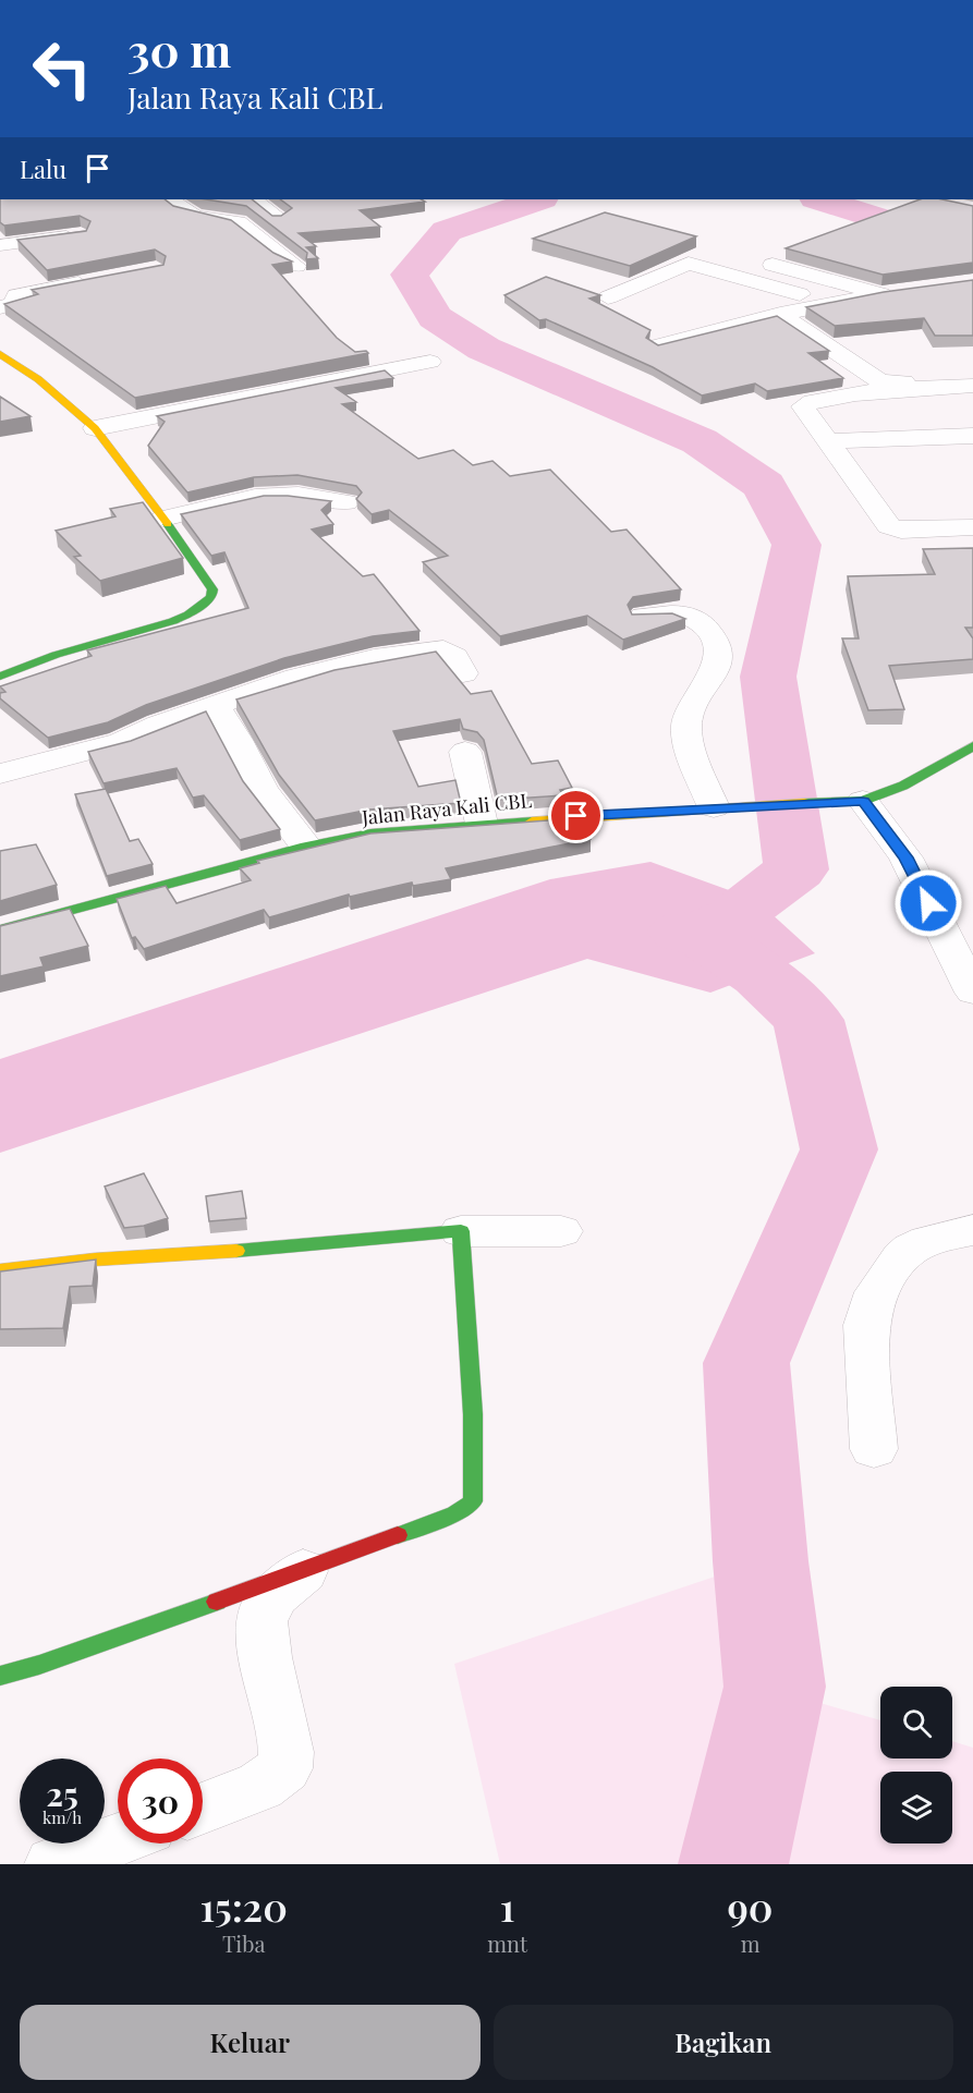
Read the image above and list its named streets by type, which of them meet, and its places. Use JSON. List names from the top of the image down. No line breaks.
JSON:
{"streets":{"street":["Jalan Raya Kali CBL"]},"page":{"turn":["30 m","Jalan Raya Kali CBL"],"then":"Lalu","speed":"25 km/h","limit":"30","eta":["15:20","Tiba","1","mnt","90","m"],"buttons":["Keluar","Bagikan"]}}
